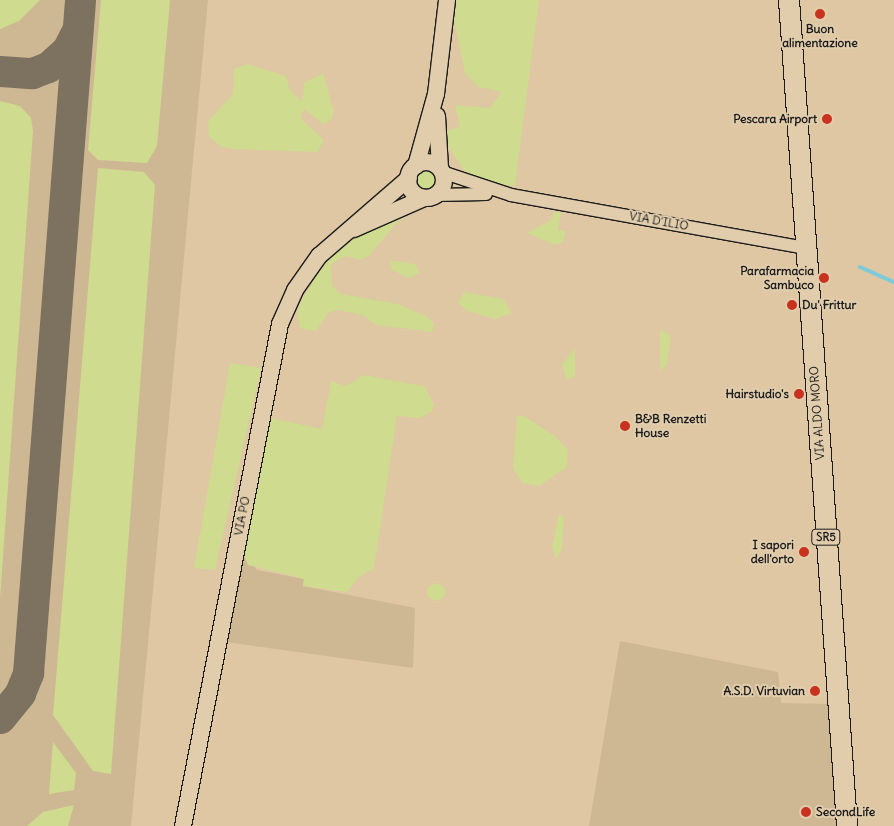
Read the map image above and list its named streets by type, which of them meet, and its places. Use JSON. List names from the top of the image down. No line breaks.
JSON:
{"streets":{"main road":["VIA ALDO MORO","SR5"],"street":["VIA D'ILIO","VIA PO"]},"crossings":[["VIA D'ILIO","VIA ALDO MORO"],["VIA D'ILIO","VIA PO"]],"places":["Buon alimentazione","Pescara Airport","Parafarmacia Sambuco","Du' Frittur","Hairstudio's","B&B Renzetti House","I sapori dell'orto","A.S.D. Virtuvian","SecondLife"]}
